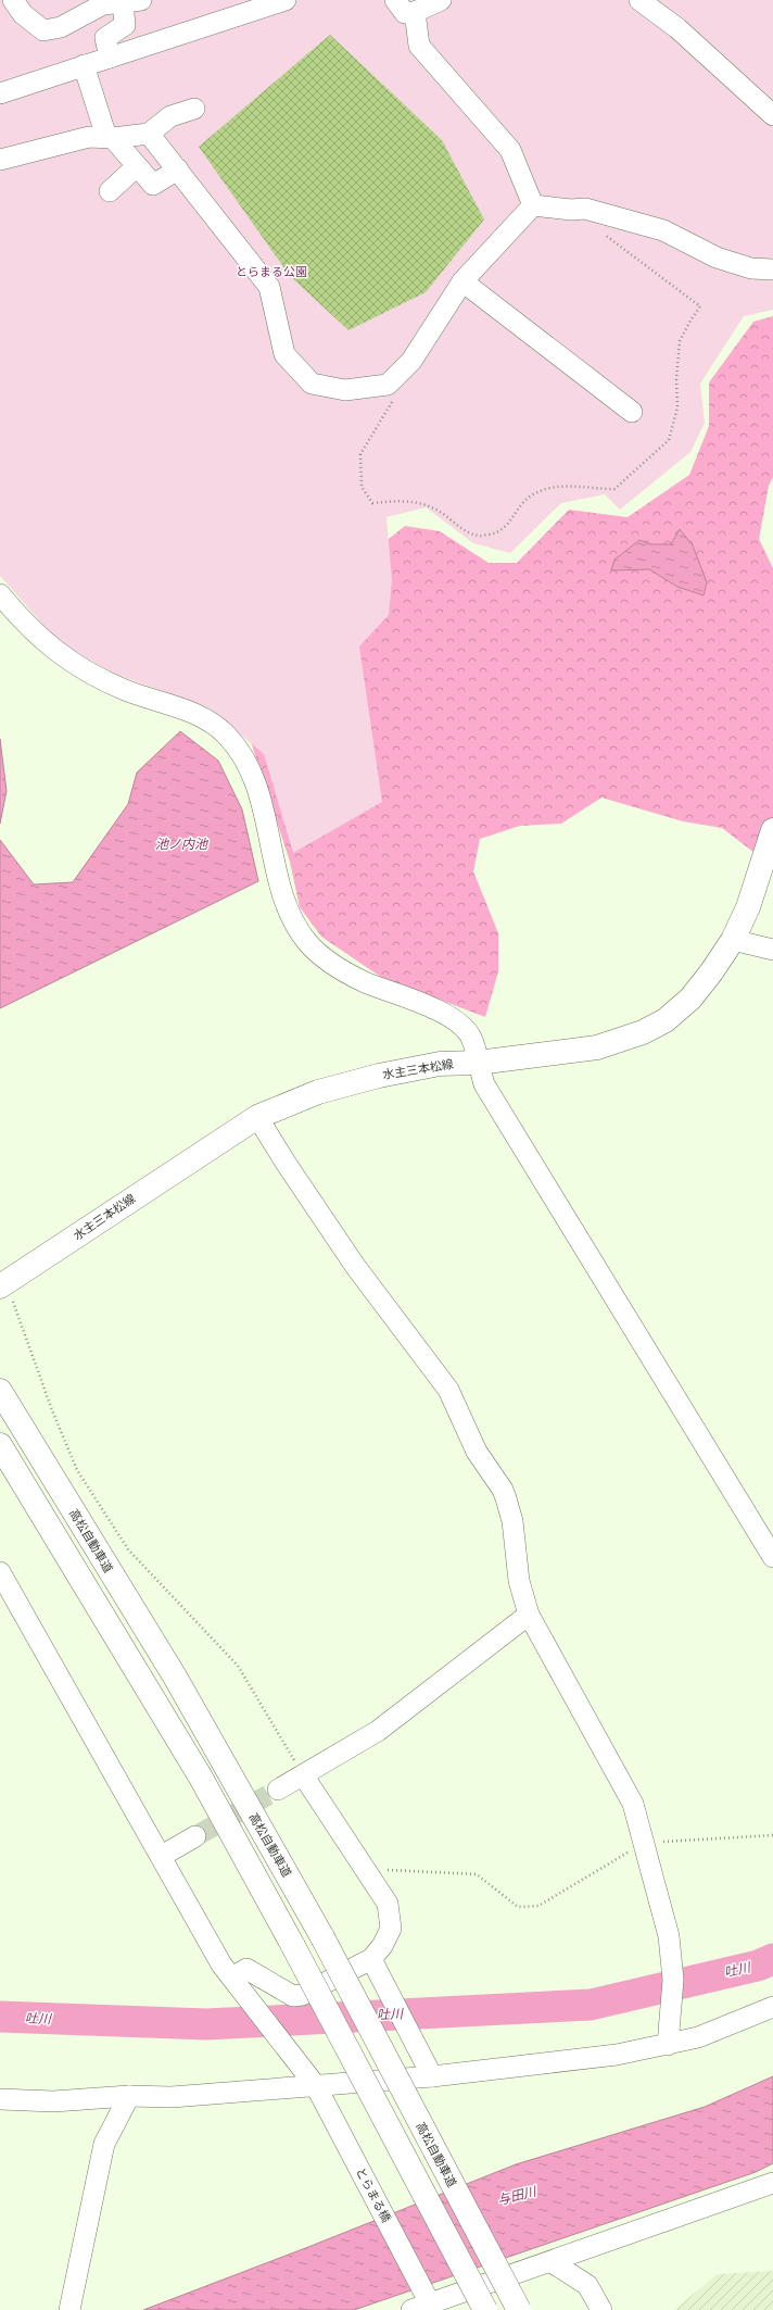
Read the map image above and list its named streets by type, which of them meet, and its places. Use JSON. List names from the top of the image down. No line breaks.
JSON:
{"streets":{"main road":["水主三本松線","高松自動車道"],"street":["とらまる橋"]},"water":["池ノ内池","吐川","与田川"],"parks":["とらまる公園"]}
